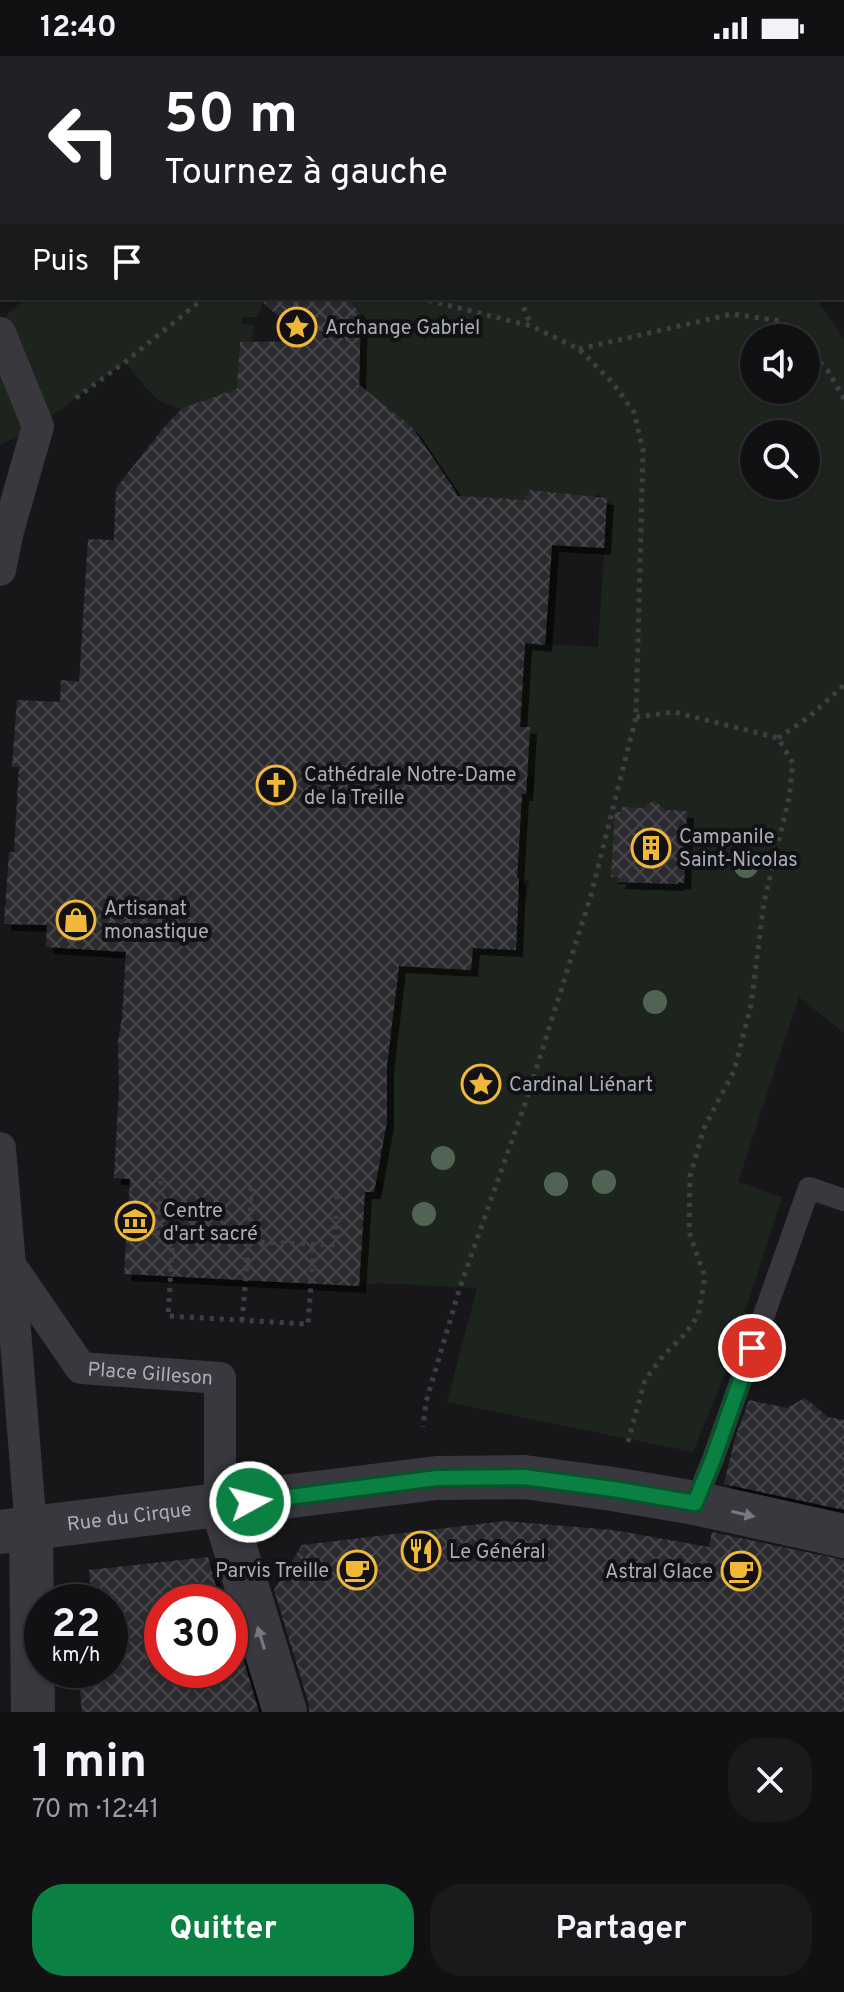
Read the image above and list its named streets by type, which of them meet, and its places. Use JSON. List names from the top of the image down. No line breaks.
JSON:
{"streets":{"street":["Place Gilleson","Rue du Cirque"]},"crossings":[["Place Gilleson","Rue du Cirque"]],"places":{"place":["Archange Gabriel","Cardinal Liénart"],"church":["Cathédrale Notre-Dame de la Treille"],"building":["Campanile Saint-Nicolas"],"shop":["Artisanat monastique"],"museum":["Centre d'art sacré"],"restaurant":["Le Général"],"cafe":["Parvis Treille","Astral Glace"]},"page":{"status":"12:40","turn":["50 m","Tournez à gauche"],"then":"Puis","speed":"22 km/h","limit":"30","heading":["1 min","70 m · 12:41"],"buttons":["Quitter","Partager"]}}
